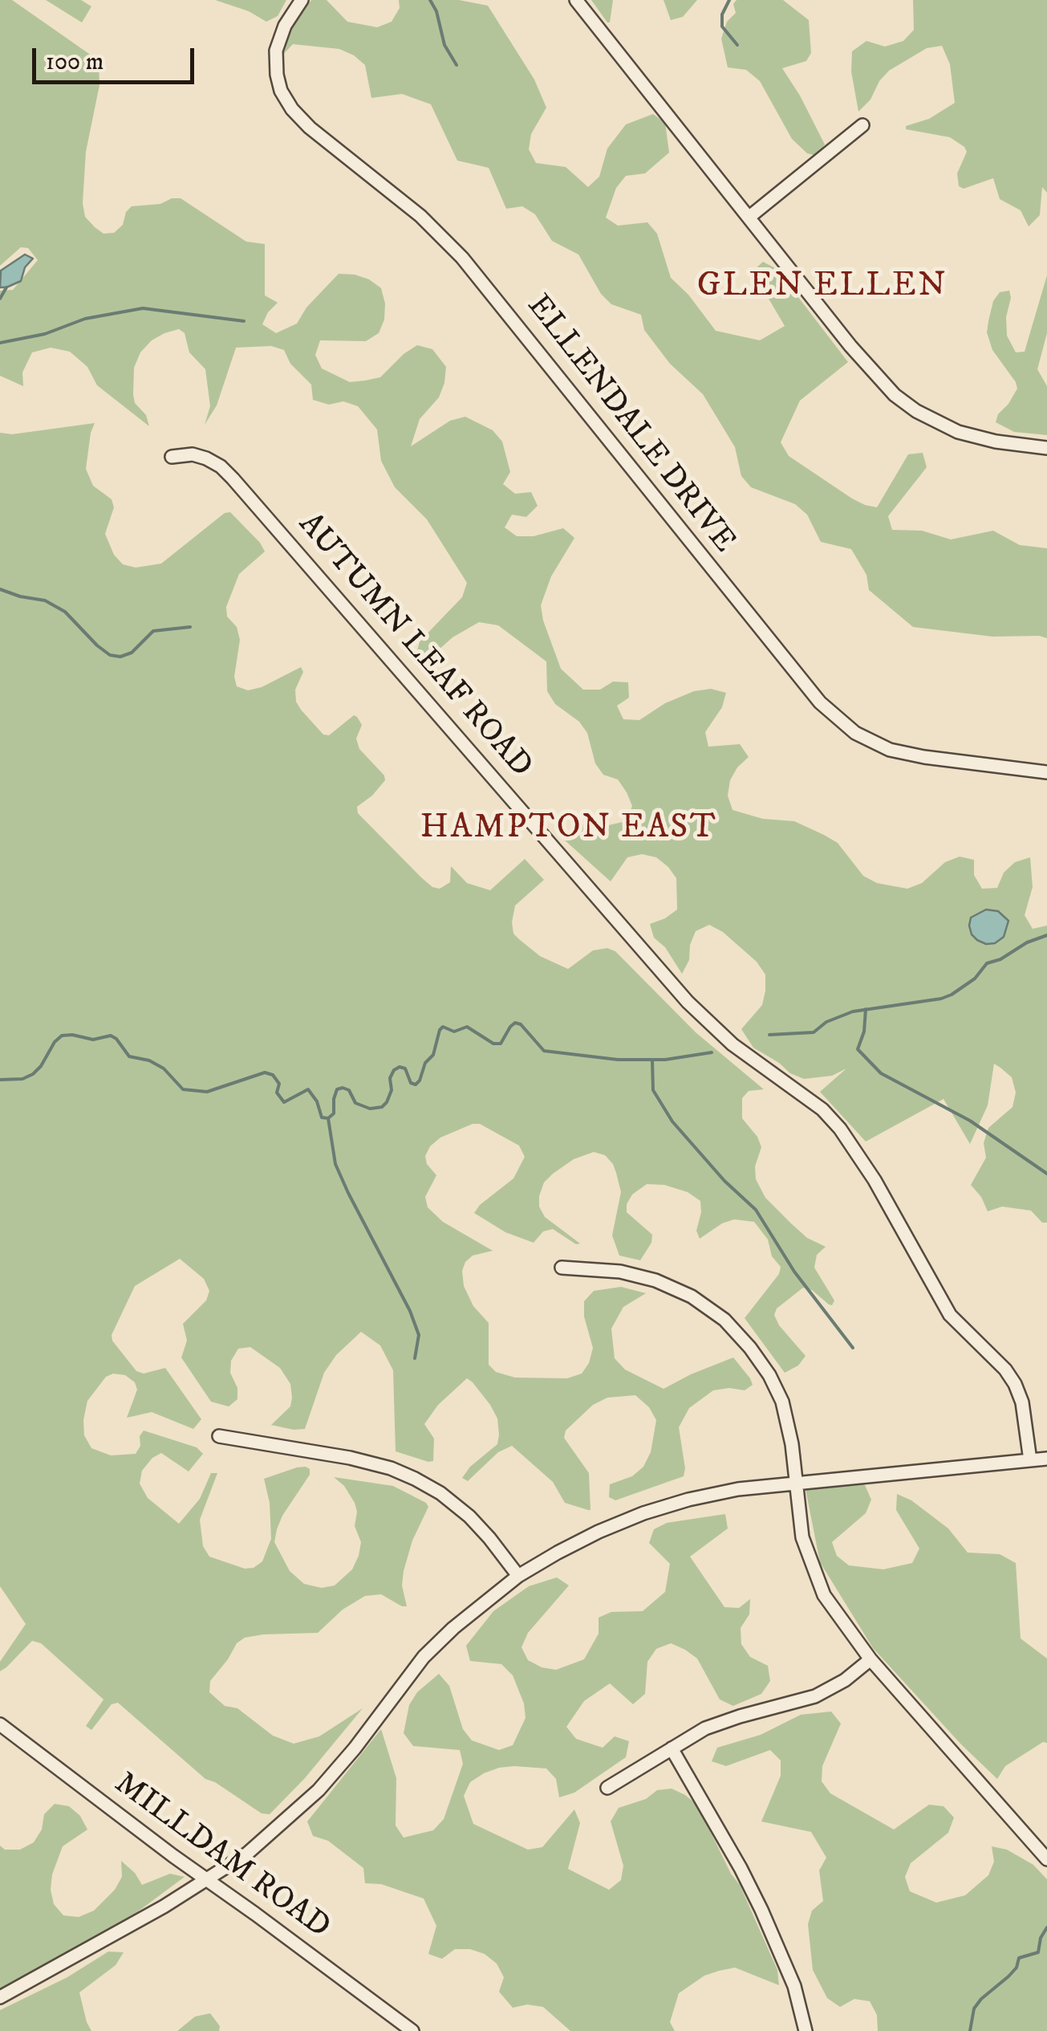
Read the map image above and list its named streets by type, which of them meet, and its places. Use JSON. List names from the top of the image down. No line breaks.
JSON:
{"streets":{"street":["ELLENDALE DRIVE","AUTUMN LEAF ROAD","MILLDAM ROAD"]},"districts":["GLEN ELLEN","HAMPTON EAST"],"scale_bar":"100 m"}
